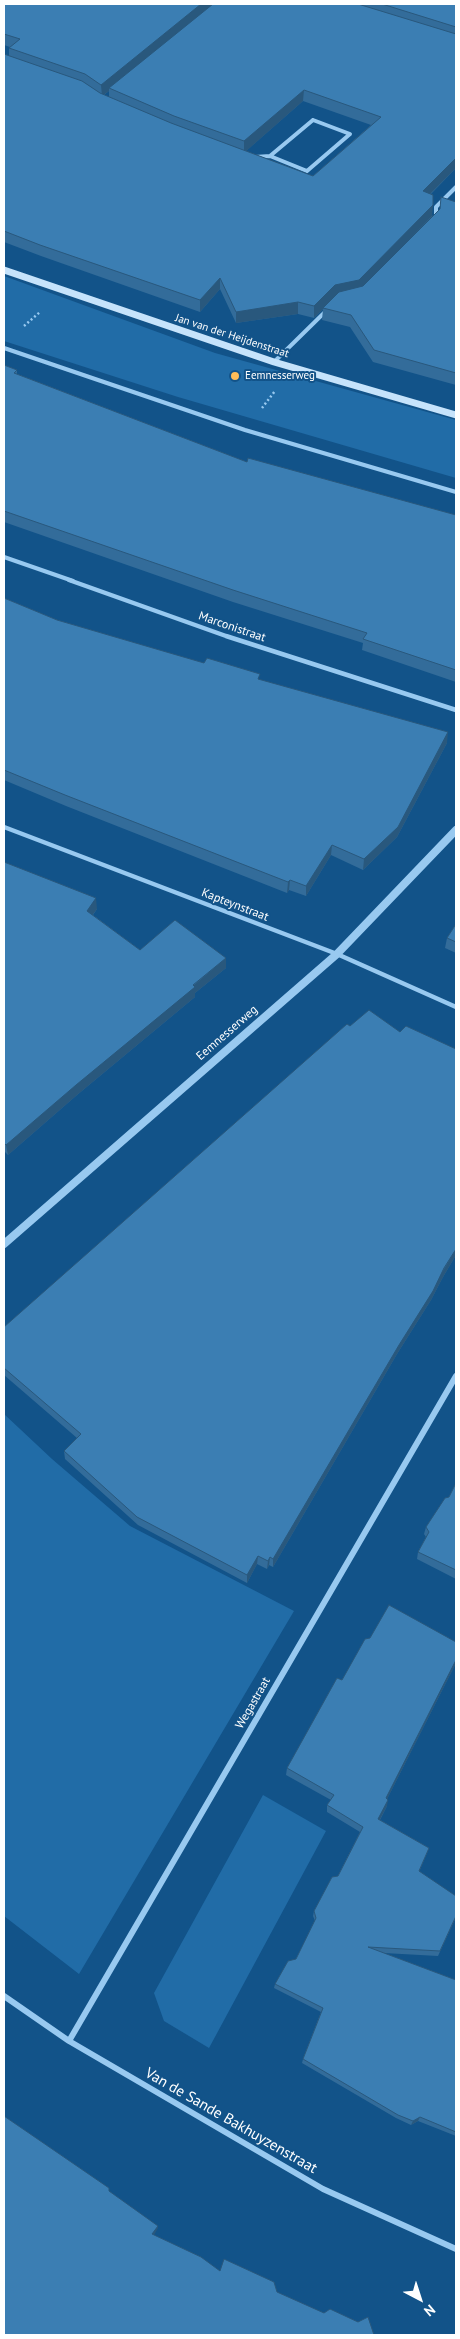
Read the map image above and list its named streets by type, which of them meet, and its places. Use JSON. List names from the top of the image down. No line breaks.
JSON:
{"streets":{"main road":["Jan van der Heijdenstraat"],"street":["Marconistraat","Kapteynstraat","Eemnesserweg","Wegastraat","Van de Sande Bakhuyzenstraat"]},"crossings":[["Kapteynstraat","Eemnesserweg"],["Wegastraat","Van de Sande Bakhuyzenstraat"]],"places":["Eemnesserweg"],"north":"bottom right"}
